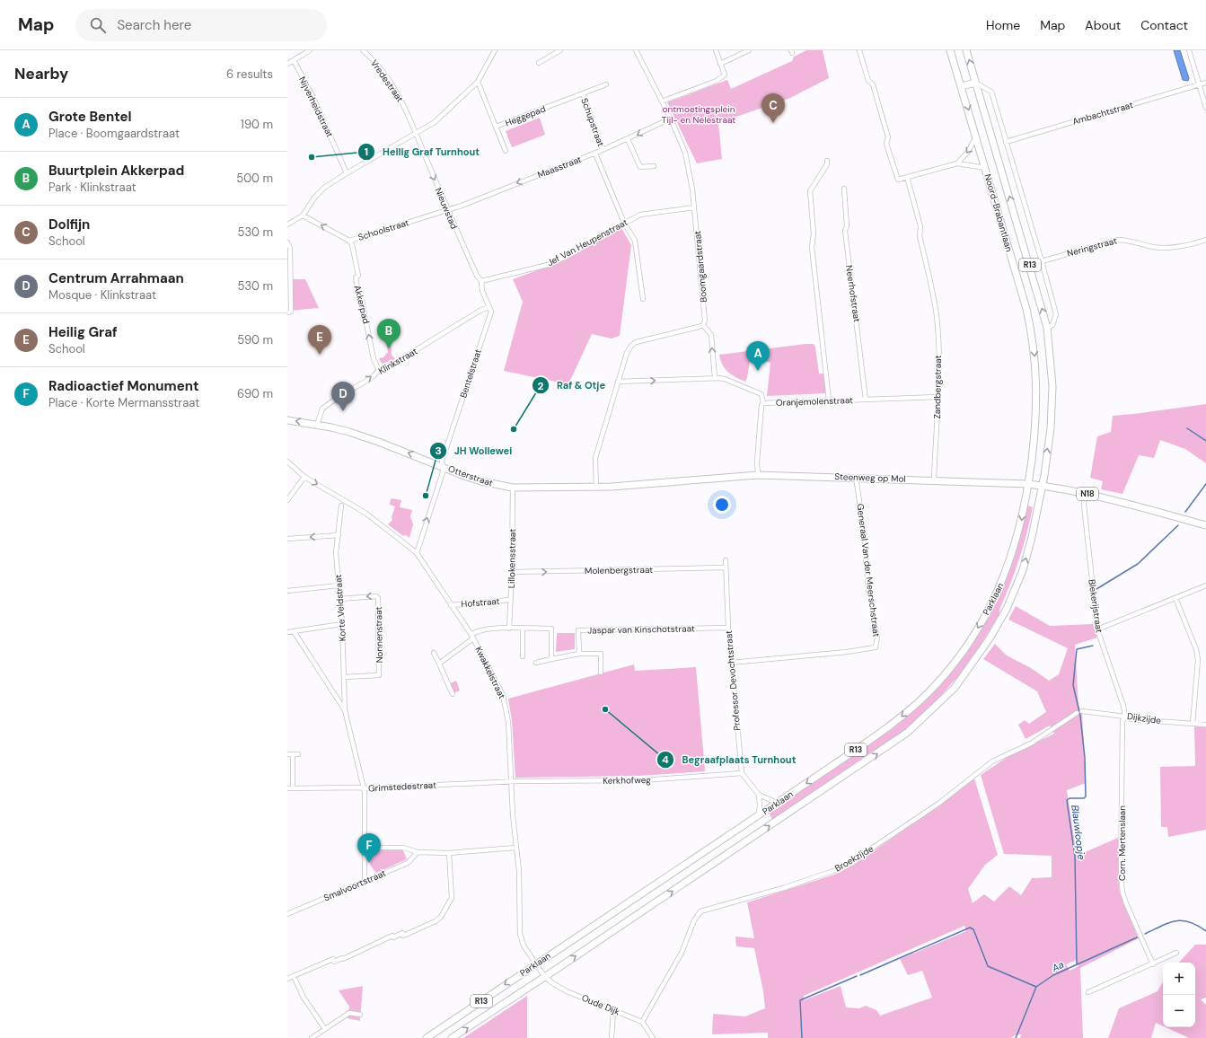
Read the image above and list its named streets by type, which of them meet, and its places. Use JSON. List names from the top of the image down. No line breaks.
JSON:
{"streets":{"main road":["Noord-Brabantlaan","R13","Otterstraat","Steenweg op Mol","N18","Parklaan"],"street":["Vredestraat","Nijverheidstraat","Ambachtstraat","Heggepad","Schupstraat","Maasstraat","Nieuwstad","Schoolstraat","Jef Van Heupenstraat","Neringstraat","Boomgaardstraat","Neerhofstraat","Akkerpad","Klinkstraat","Bentelstraat","Zandbergstraat","Oranjemolenstraat","Lillokensstraat","Molenbergstraat","Generaal Van der Meerschstraat","Hofstraat","Blekerijstraat","Korte Veldstraat","Jaspar van Kinschotstraat","Nonnenstraat","Kwakkelstraat","Professor Devochtstraat","Dijkzijde","Kerkhofweg","Grimstedestraat","Corn. Mertenslaan","Broekzijde","Smalvoortstraat","Oude Dijk"]},"crossings":[["Vredestraat","Nieuwstad"],["Heggepad","Schupstraat"],["Schupstraat","Maasstraat"],["Maasstraat","Nieuwstad"],["Maasstraat","Schoolstraat"],["Maasstraat","Boomgaardstraat"],["Nieuwstad","Schoolstraat"],["Nieuwstad","Jef Van Heupenstraat"],["Noord-Brabantlaan","Steenweg op Mol"],["Noord-Brabantlaan","Parklaan"],["Schoolstraat","Akkerpad"],["Jef Van Heupenstraat","Boomgaardstraat"],["Neerhofstraat","Oranjemolenstraat"],["Akkerpad","Klinkstraat"],["Klinkstraat","Bentelstraat"],["Klinkstraat","Otterstraat"],["Bentelstraat","Otterstraat"],["Bentelstraat","Kwakkelstraat"],["Zandbergstraat","Oranjemolenstraat"],["Zandbergstraat","Steenweg op Mol"],["Oranjemolenstraat","Steenweg op Mol"],["Otterstraat","Steenweg op Mol"],["Otterstraat","Lillokensstraat"],["Steenweg op Mol","Generaal Van der Meerschstraat"],["Steenweg op Mol","Parklaan"],["Steenweg op Mol","Blekerijstraat"],["Lillokensstraat","Molenbergstraat"],["Lillokensstraat","Hofstraat"],["Molenbergstraat","Professor Devochtstraat"],["Generaal Van der Meerschstraat","Professor Devochtstraat"],["Parklaan","Kwakkelstraat"],["Parklaan","Oude Dijk"],["Hofstraat","Kwakkelstraat"],["Blekerijstraat","Dijkzijde"],["Blekerijstraat","Corn. Mertenslaan"],["Korte Veldstraat","Nonnenstraat"],["Jaspar van Kinschotstraat","Professor Devochtstraat"],["Kwakkelstraat","Kerkhofweg"],["Kwakkelstraat","Grimstedestraat"],["Kwakkelstraat","Oude Dijk"],["Professor Devochtstraat","Kerkhofweg"],["Dijkzijde","Corn. Mertenslaan"],["Kerkhofweg","Grimstedestraat"],["Broekzijde","Oude Dijk"]],"one_way":["Maasstraat","Nieuwstad","Akkerpad","Klinkstraat","Bentelstraat","Otterstraat","Molenbergstraat"],"water":["Blauwloopje","Aa"],"parks":["ontmoetingsplein Tijl- en Nelestraat"],"places":["Heilig Graf Turnhout","Raf & Otje","JH Wollewei","Begraafplaats Turnhout"],"page":{"header":"Map","search":"Search here","nav":["Home","Map","About","Contact"],"heading":["Nearby","6 results"],"pins":["C","B","E","A","D","F"],"list":[{"mark":"A","name":"Grote Bentel","note":"Place · Boomgaardstraat","value":"190 m"},{"mark":"B","name":"Buurtplein Akkerpad","note":"Park · Klinkstraat","value":"500 m"},{"mark":"C","name":"Dolfijn","note":"School","value":"530 m"},{"mark":"D","name":"Centrum Arrahmaan","note":"Mosque · Klinkstraat","value":"530 m"},{"mark":"E","name":"Heilig Graf","note":"School","value":"590 m"},{"mark":"F","name":"Radioactief Monument","note":"Place · Korte Mermansstraat","value":"690 m"}],"map_buttons":["+","−"]}}
